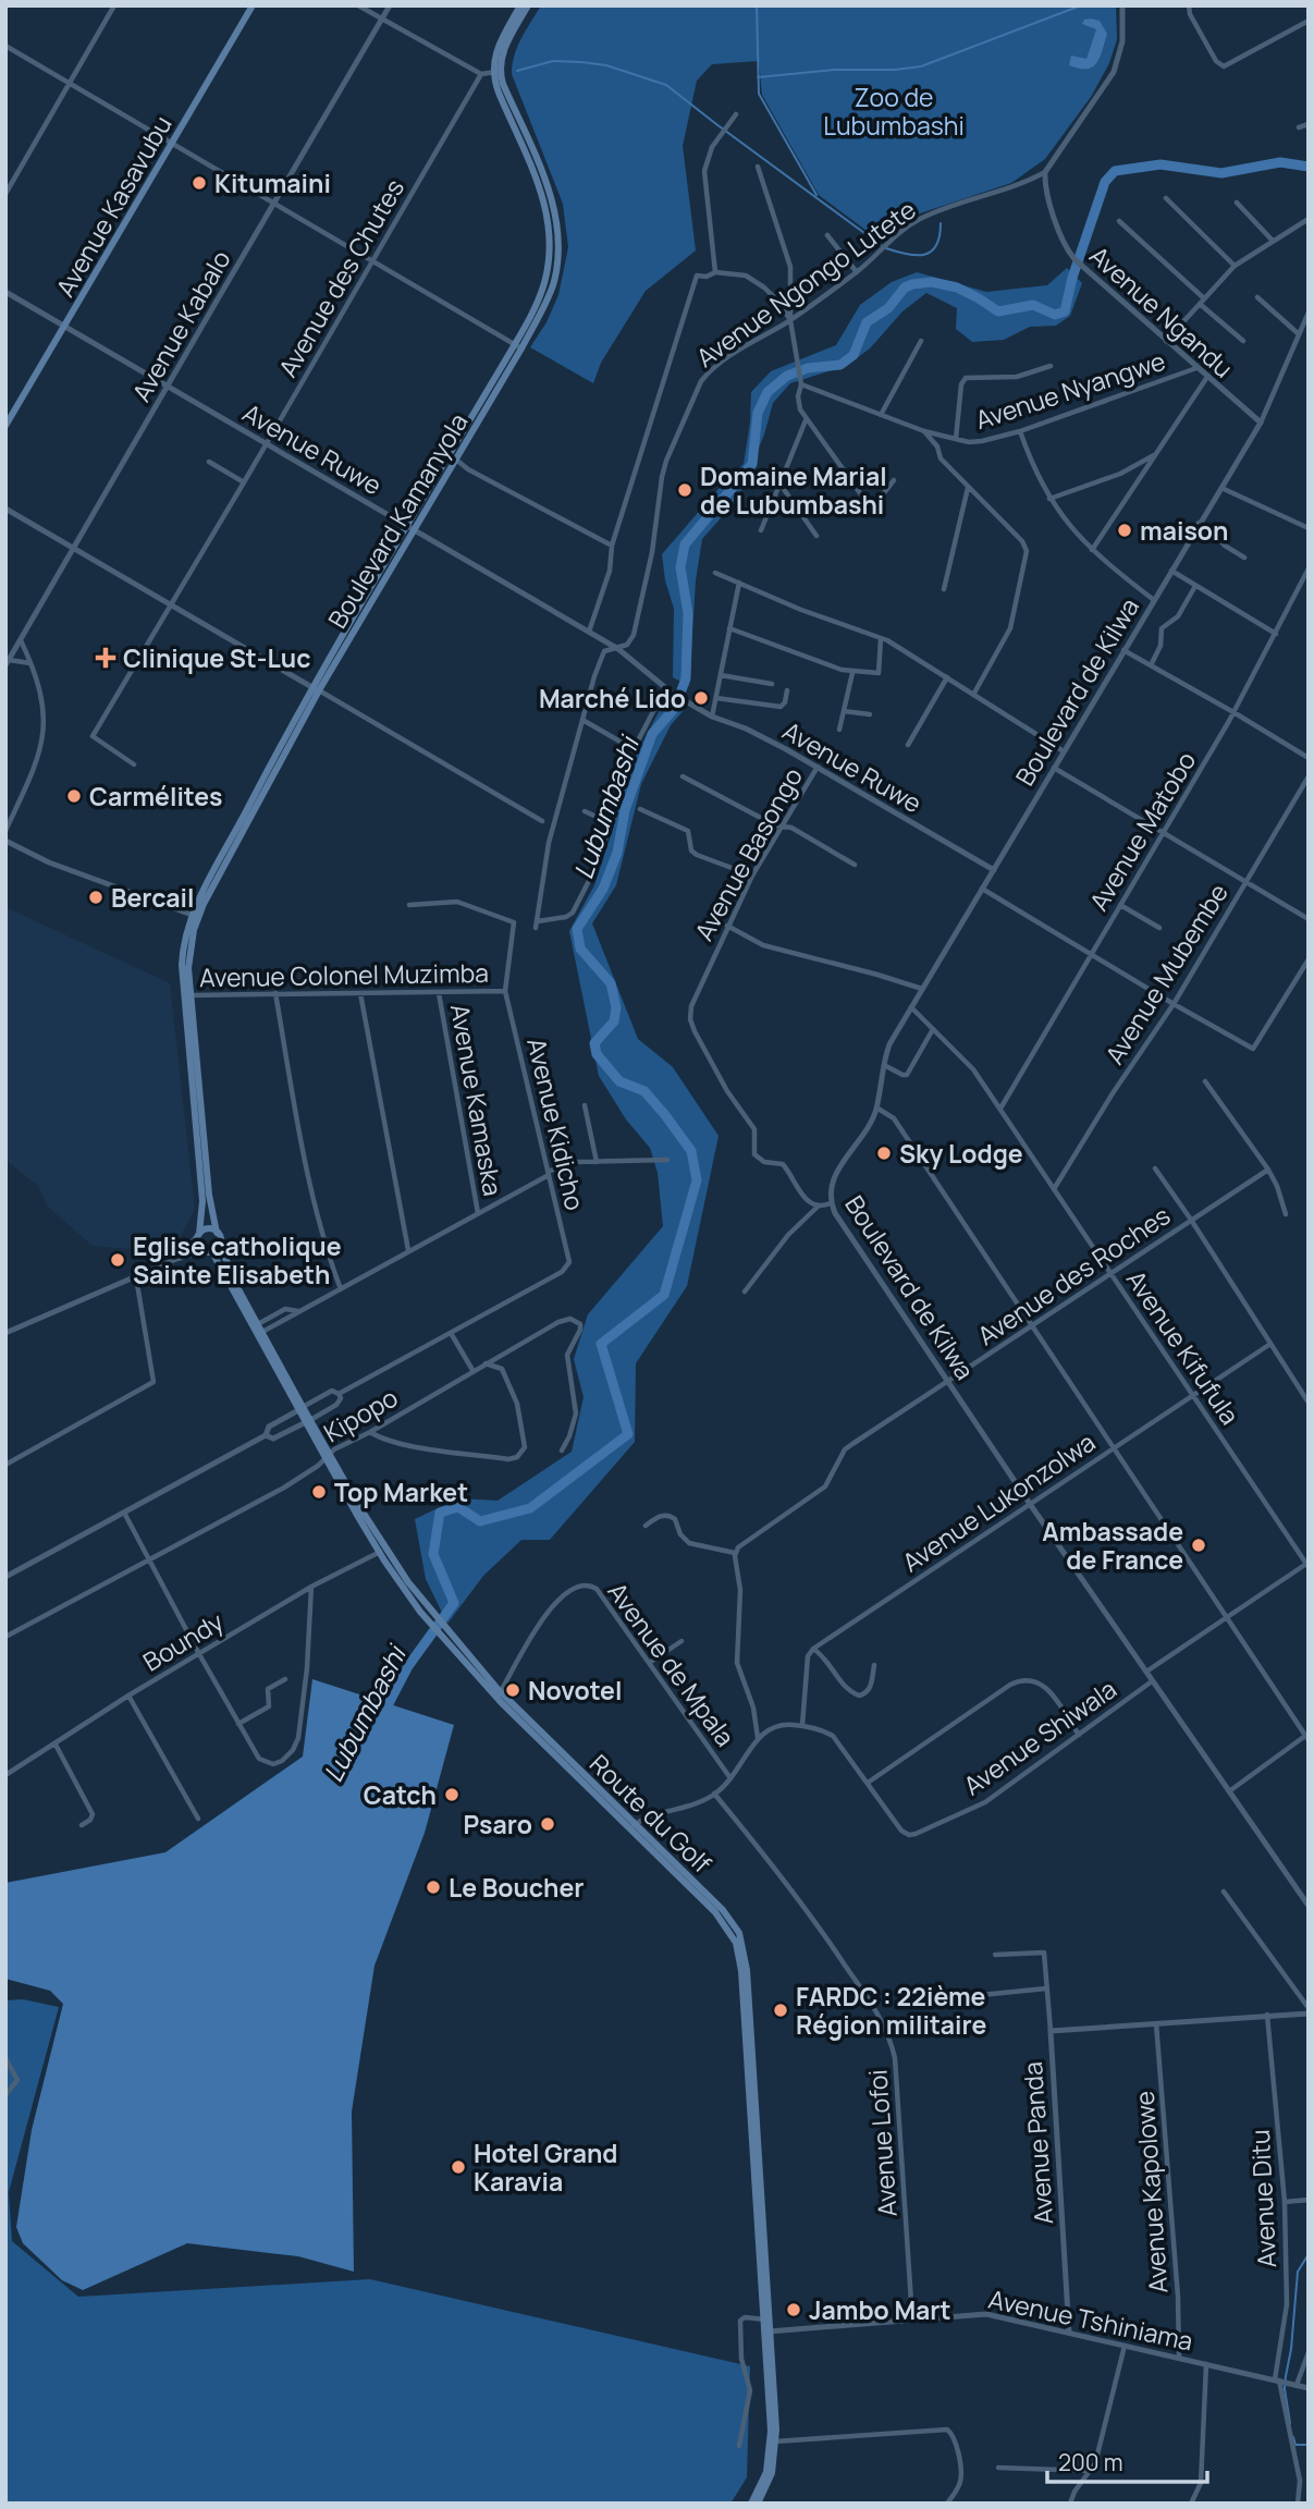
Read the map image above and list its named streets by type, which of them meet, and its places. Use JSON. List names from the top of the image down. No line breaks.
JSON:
{"streets":{"main road":["Avenue Kasavubu","Boulevard Kamanyola","Route du Golf"],"street":["Avenue des Chutes","Avenue Ngongo Lutete","Avenue Ngandu","Avenue Kabalo","Avenue Nyangwe","Avenue Ruwe","Boulevard de Kilwa","Avenue Matobo","Avenue Basongo","Avenue Mubembe","Avenue Colonel Muzimba","Avenue Kamaska","Avenue Kidicho","Avenue des Roches","Avenue Kifufula","Kipopo","Avenue Lukonzolwa","Boundy","Avenue de Mpala","Avenue Shiwala","Avenue Lofoi","Avenue Panda","Avenue Kapolowe","Avenue Ditu","Avenue Tshiniama"]},"crossings":[["Avenue Kasavubu","Avenue Ruwe"],["Avenue des Chutes","Avenue Ruwe"],["Avenue Ngongo Lutete","Avenue Ngandu"],["Avenue Ngongo Lutete","Avenue Ruwe"],["Avenue Ngandu","Avenue Nyangwe"],["Avenue Ngandu","Boulevard de Kilwa"],["Avenue Kabalo","Avenue Ruwe"],["Avenue Ruwe","Boulevard Kamanyola"],["Avenue Ruwe","Boulevard de Kilwa"],["Avenue Ruwe","Avenue Basongo"],["Boulevard Kamanyola","Avenue Colonel Muzimba"],["Boulevard Kamanyola","Route du Golf"],["Boulevard de Kilwa","Avenue des Roches"],["Boulevard de Kilwa","Avenue Kifufula"],["Boulevard de Kilwa","Avenue Lukonzolwa"],["Boulevard de Kilwa","Avenue Shiwala"],["Avenue Matobo","Avenue Kifufula"],["Avenue Mubembe","Avenue Kifufula"],["Avenue Colonel Muzimba","Avenue Kamaska"],["Avenue Colonel Muzimba","Avenue Kidicho"],["Avenue des Roches","Avenue Kifufula"],["Avenue Kifufula","Avenue Lukonzolwa"],["Kipopo","Route du Golf"],["Boundy","Route du Golf"],["Avenue de Mpala","Route du Golf"],["Route du Golf","Avenue Tshiniama"],["Avenue Lofoi","Avenue Tshiniama"],["Avenue Panda","Avenue Tshiniama"],["Avenue Kapolowe","Avenue Tshiniama"],["Avenue Ditu","Avenue Tshiniama"]],"water":["Lubumbashi"],"parks":["Zoo de Lubumbashi"],"places":{"other":["Kitumaini","Domaine Marial de Lubumbashi","maison","Marché Lido","Carmélites","Bercail","Sky Lodge","Eglise catholique Sainte Elisabeth","Top Market","Ambassade de France","Novotel","Catch","Psaro","Le Boucher","FARDC : 22ième Région militaire","Hotel Grand Karavia","Jambo Mart"],"health":["Clinique St-Luc"]},"scale_bar":"200 m"}
